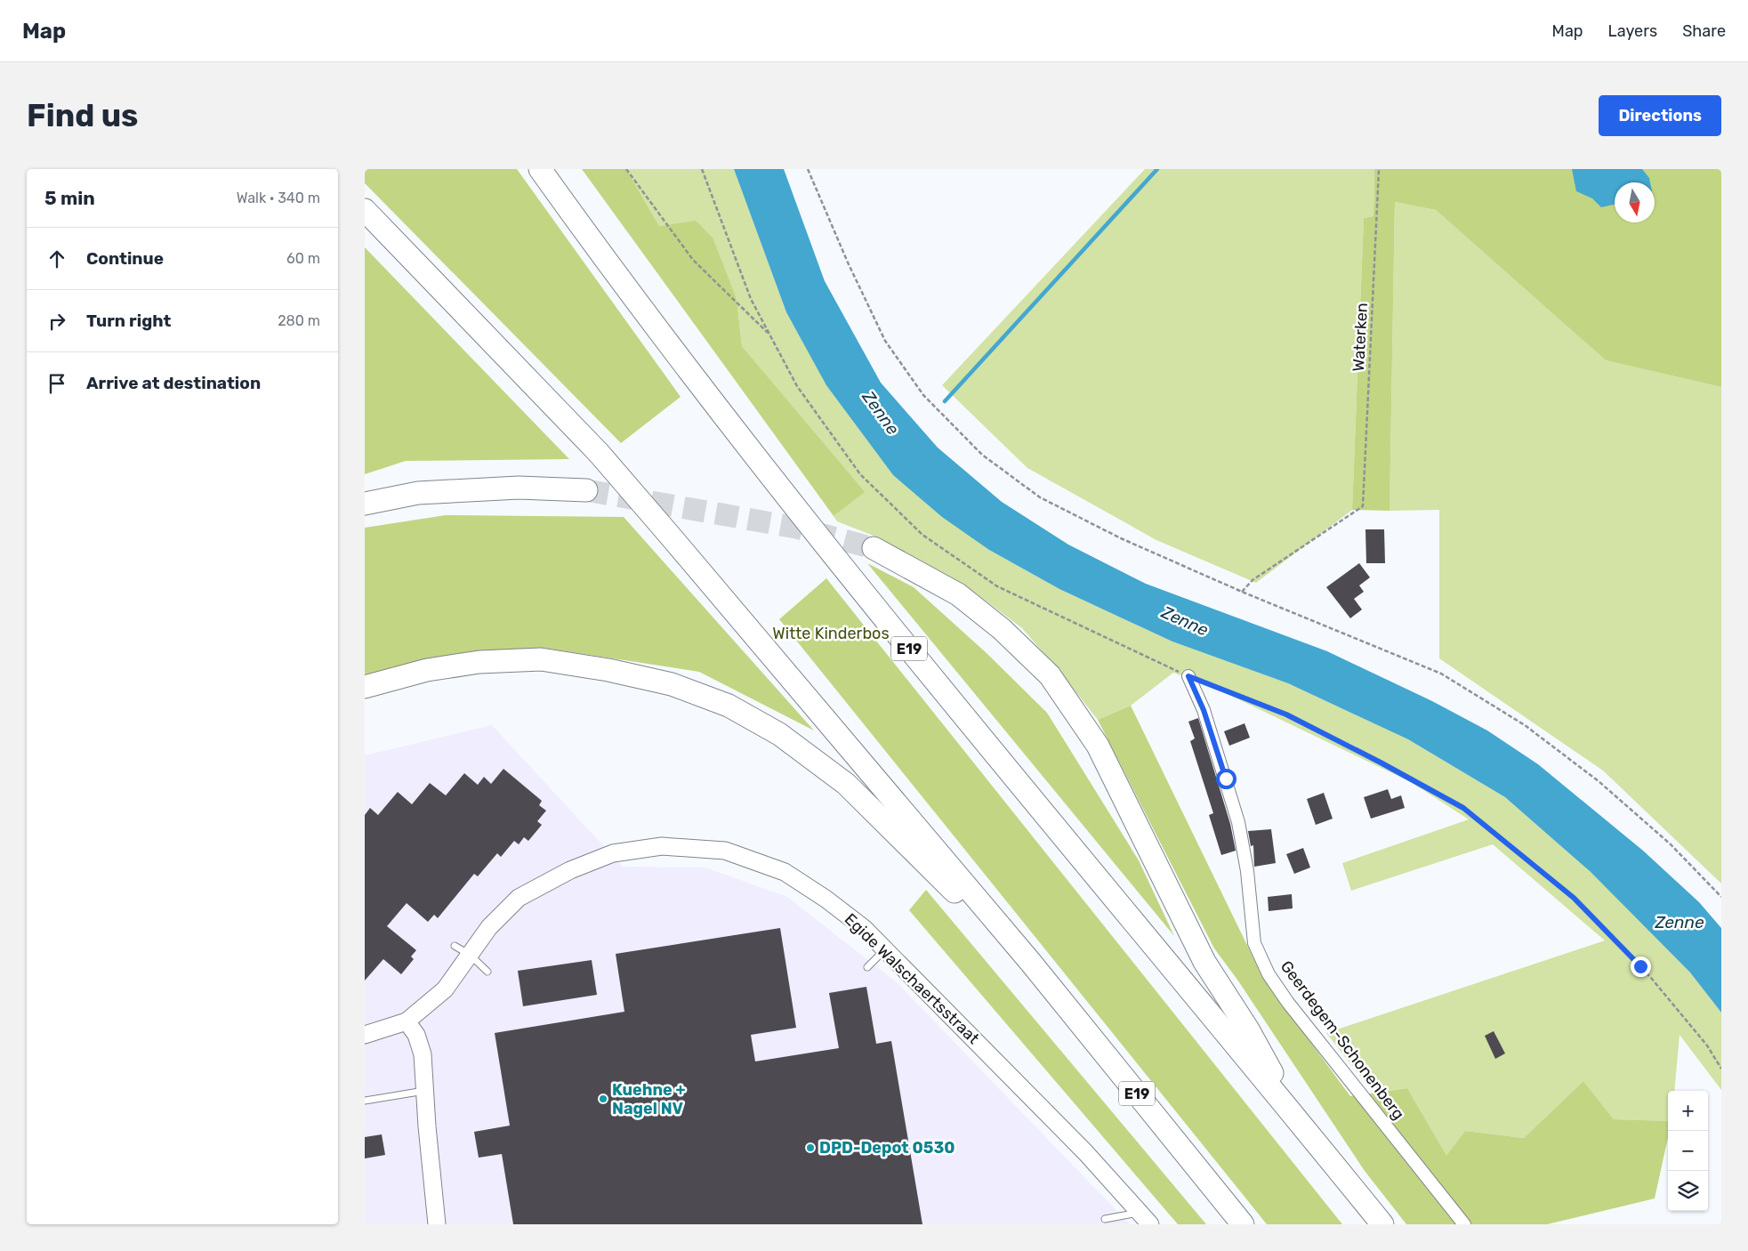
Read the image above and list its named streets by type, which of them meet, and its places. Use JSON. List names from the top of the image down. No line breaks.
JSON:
{"streets":{"highway":["E19"],"main road":["Egide Walschaertsstraat"],"street":["Geerdegem-Schonenberg"],"path":["Waterken"]},"water":["Zenne"],"parks":["Witte Kinderbos"],"places":["Kuehne + Nagel NV","DPD-Depot 0530"],"north":"bottom","page":{"header":"Map","nav":["Map","Layers","Share"],"buttons":"Directions","title":"Find us","heading":["5 min","Walk · 340 m"],"list":[["Continue","60 m"],["Turn right","280 m"],"Arrive at destination"],"map_buttons":["+","−"]}}
